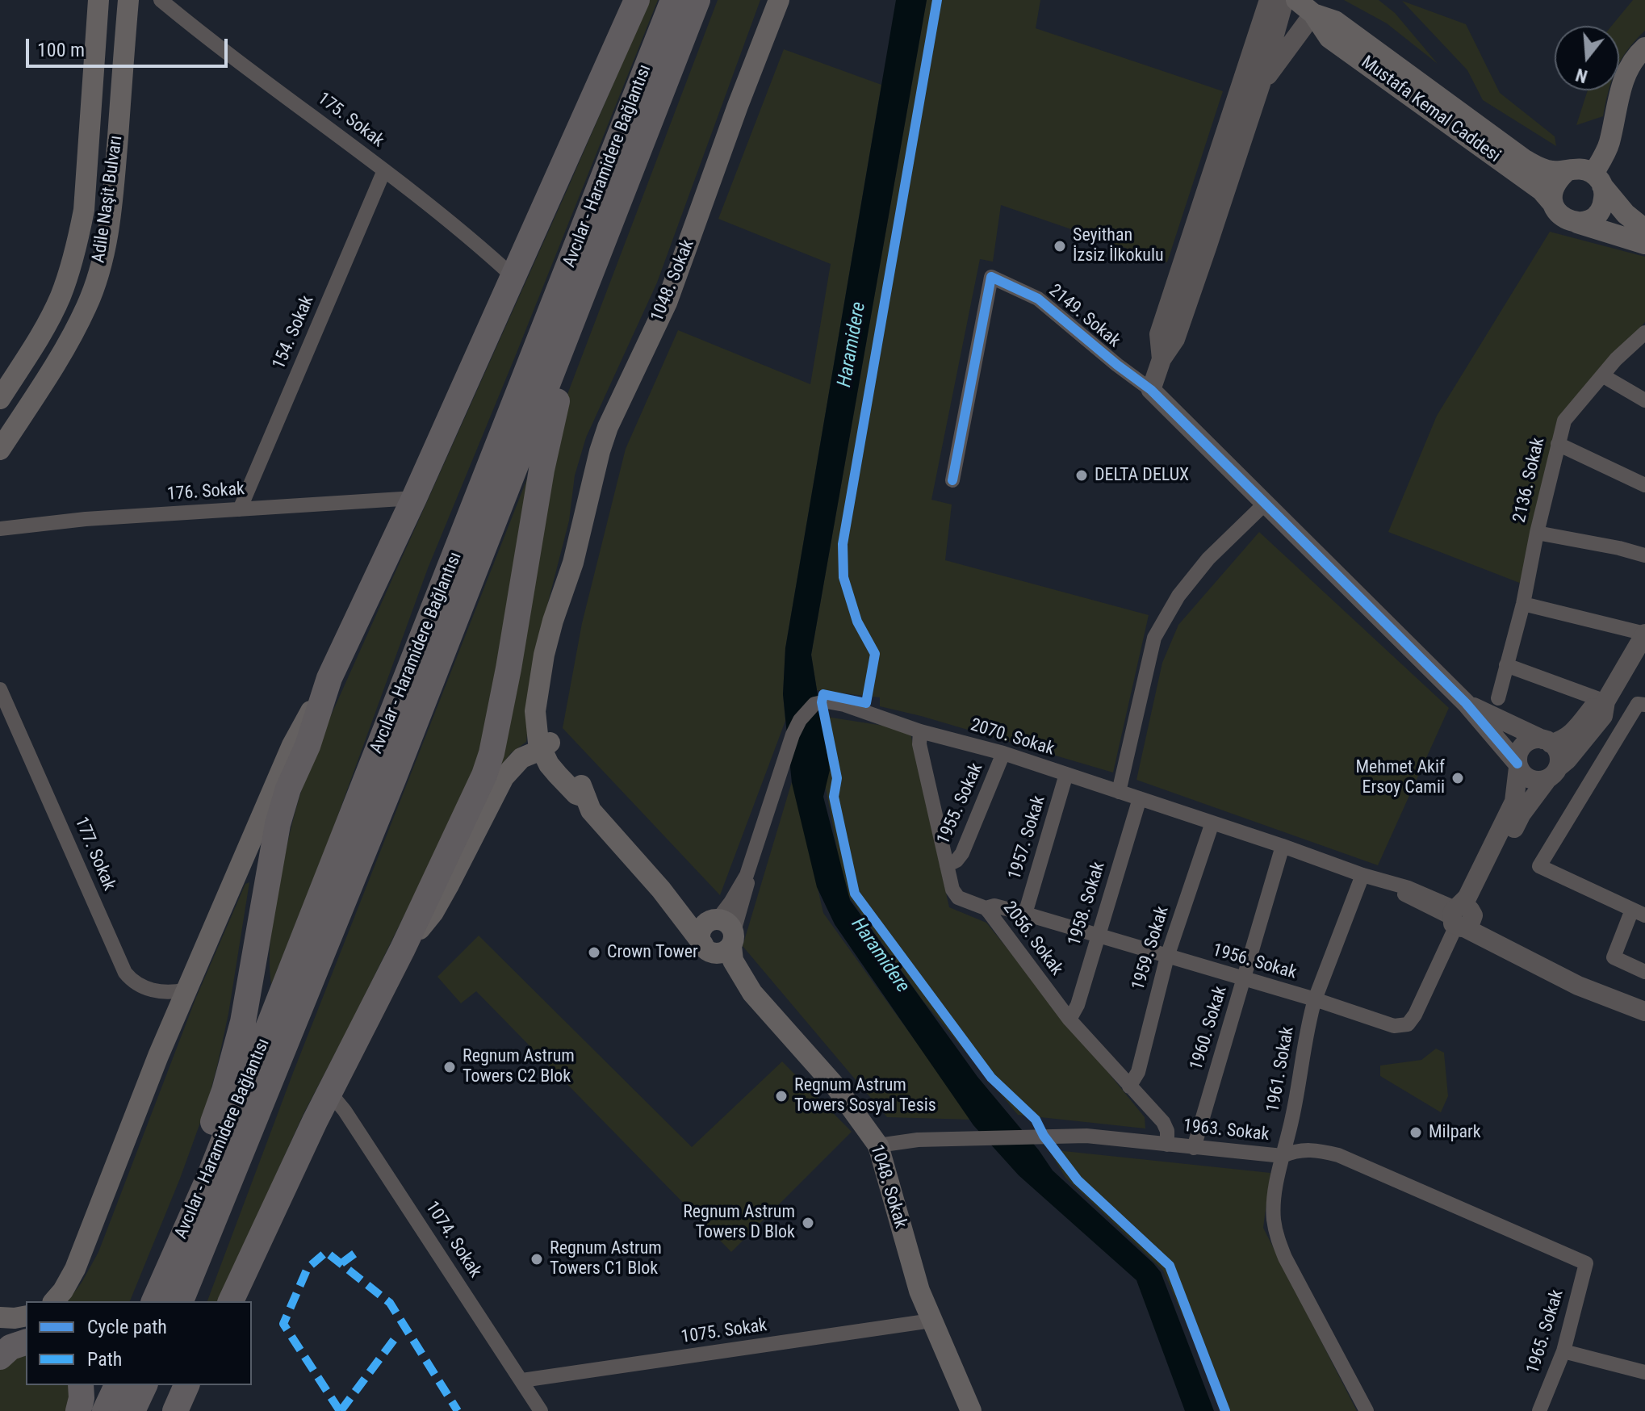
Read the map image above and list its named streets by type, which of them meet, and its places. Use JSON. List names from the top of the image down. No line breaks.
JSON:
{"streets":{"highway":["Avcılar - Haramidere Bağlantısı"],"main road":["Mustafa Kemal Caddesi","Adile Naşit Bulvarı","1048. Sokak"],"street":["175. Sokak","2149. Sokak","154. Sokak","2136. Sokak","176. Sokak","2070. Sokak","1955. Sokak","1957. Sokak","177. Sokak","1958. Sokak","2056. Sokak","1959. Sokak","1956. Sokak","1960. Sokak","1961. Sokak","1963. Sokak","1074. Sokak","1075. Sokak","1965. Sokak"]},"crossings":[["175. Sokak","154. Sokak"],["1048. Sokak","1963. Sokak"],["1048. Sokak","1075. Sokak"],["154. Sokak","176. Sokak"],["2070. Sokak","1955. Sokak"],["2070. Sokak","1957. Sokak"],["2070. Sokak","1958. Sokak"],["2070. Sokak","2056. Sokak"],["2070. Sokak","1959. Sokak"],["2070. Sokak","1956. Sokak"],["2070. Sokak","1960. Sokak"],["2070. Sokak","1961. Sokak"],["1955. Sokak","2056. Sokak"],["1957. Sokak","1956. Sokak"],["1958. Sokak","2056. Sokak"],["1958. Sokak","1956. Sokak"],["2056. Sokak","1959. Sokak"],["2056. Sokak","1956. Sokak"],["2056. Sokak","1963. Sokak"],["1959. Sokak","1956. Sokak"],["1956. Sokak","1960. Sokak"],["1956. Sokak","1961. Sokak"],["1960. Sokak","1963. Sokak"],["1961. Sokak","1963. Sokak"],["1963. Sokak","1965. Sokak"],["1074. Sokak","1075. Sokak"]],"water":["Haramidere"],"places":["Seyithan İzsiz İlkokulu","DELTA DELUX","Mehmet Akif Ersoy Camii","Crown Tower","Regnum Astrum Towers C2 Blok","Regnum Astrum Towers Sosyal Tesis","Milpark","Regnum Astrum Towers D Blok","Regnum Astrum Towers C1 Blok"],"legend":["Cycle path","Path"],"scale_bar":"100 m","north":"bottom"}
